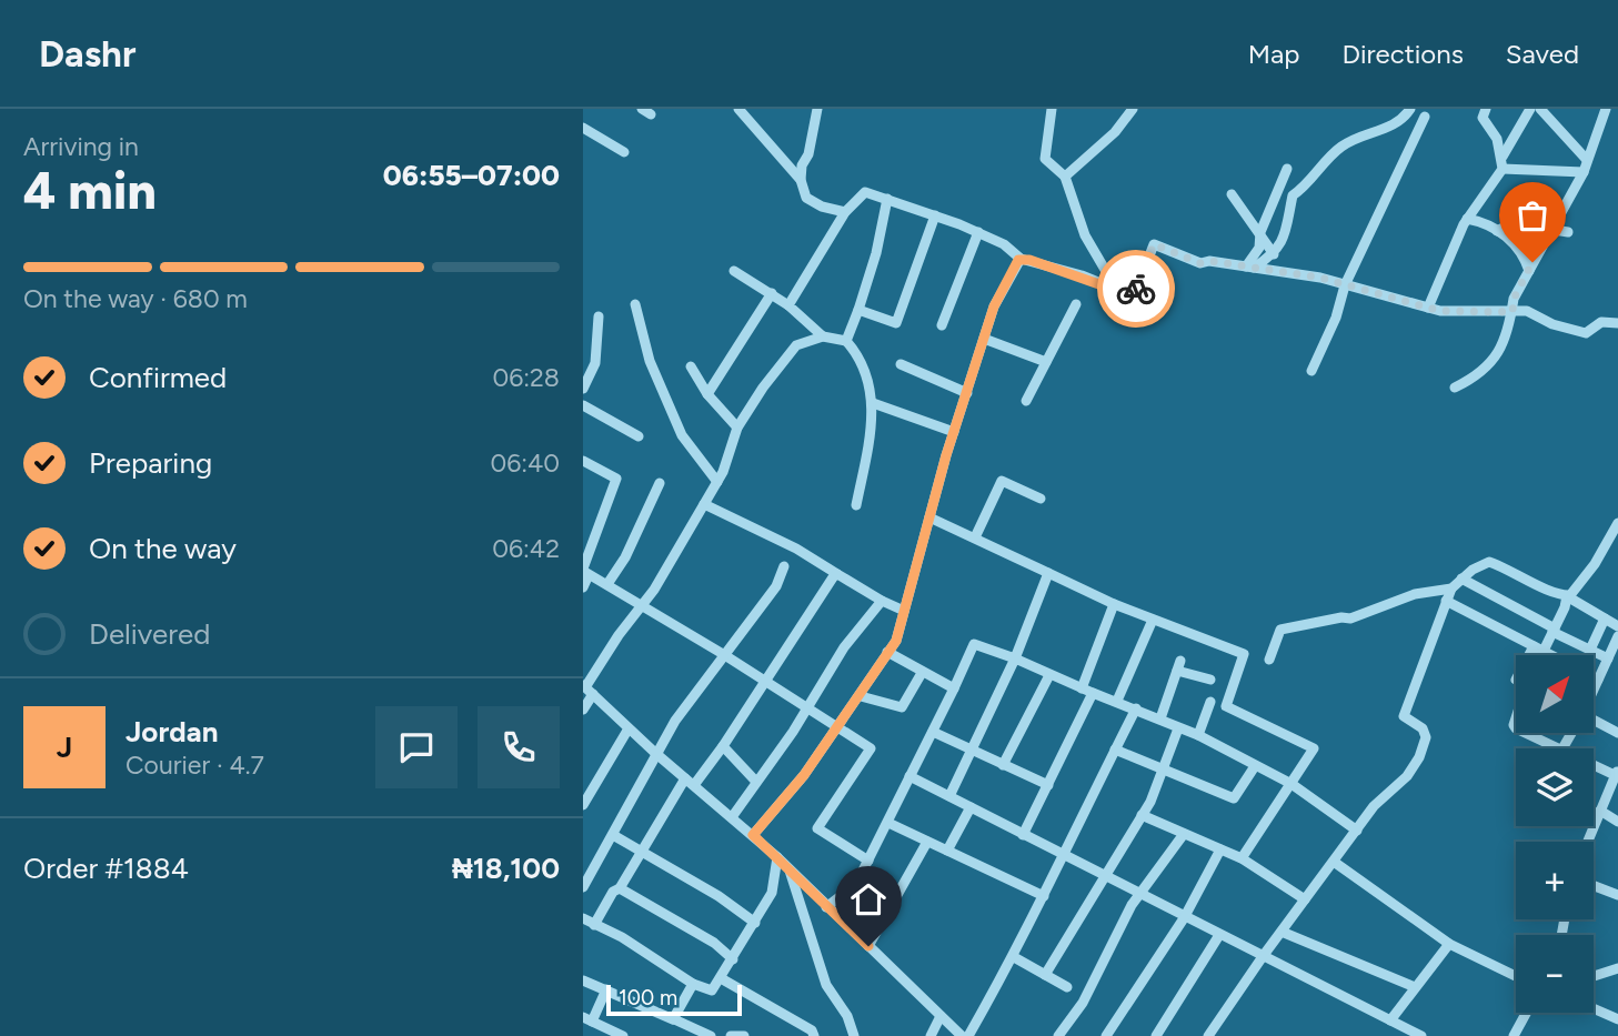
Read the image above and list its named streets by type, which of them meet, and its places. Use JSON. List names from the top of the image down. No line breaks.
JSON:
{"scale_bar":"100 m","north":"top right","page":{"header":"Dashr","nav":["Map","Directions","Saved"],"heading":["4 min","Arriving in","06:55–07:00"],"panel":["Jordan","Courier · 4.7","Order #1884","₦18,100"],"bar":"On the way · 680 m","list":[["Confirmed","06:28"],["Preparing","06:40"],["On the way","06:42"],"Delivered"],"map_buttons":["+","−"],"round":"J","scale":"100 m"}}
